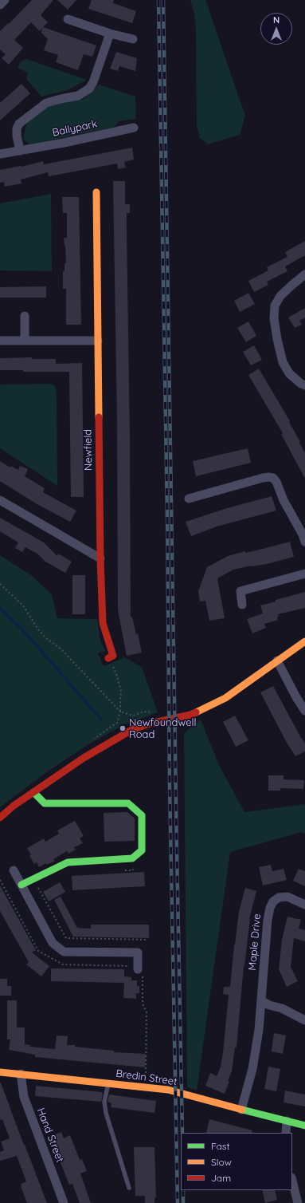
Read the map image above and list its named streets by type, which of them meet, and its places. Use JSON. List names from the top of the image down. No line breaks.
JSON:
{"streets":{"street":["Ballypark","Newfield","Maple Drive","Bredin Street","Hand Street"]},"crossings":[["Maple Drive","Bredin Street"],["Bredin Street","Hand Street"]],"places":["Newfoundwell Road"],"legend":["Fast","Slow","Jam"],"north":"top"}
